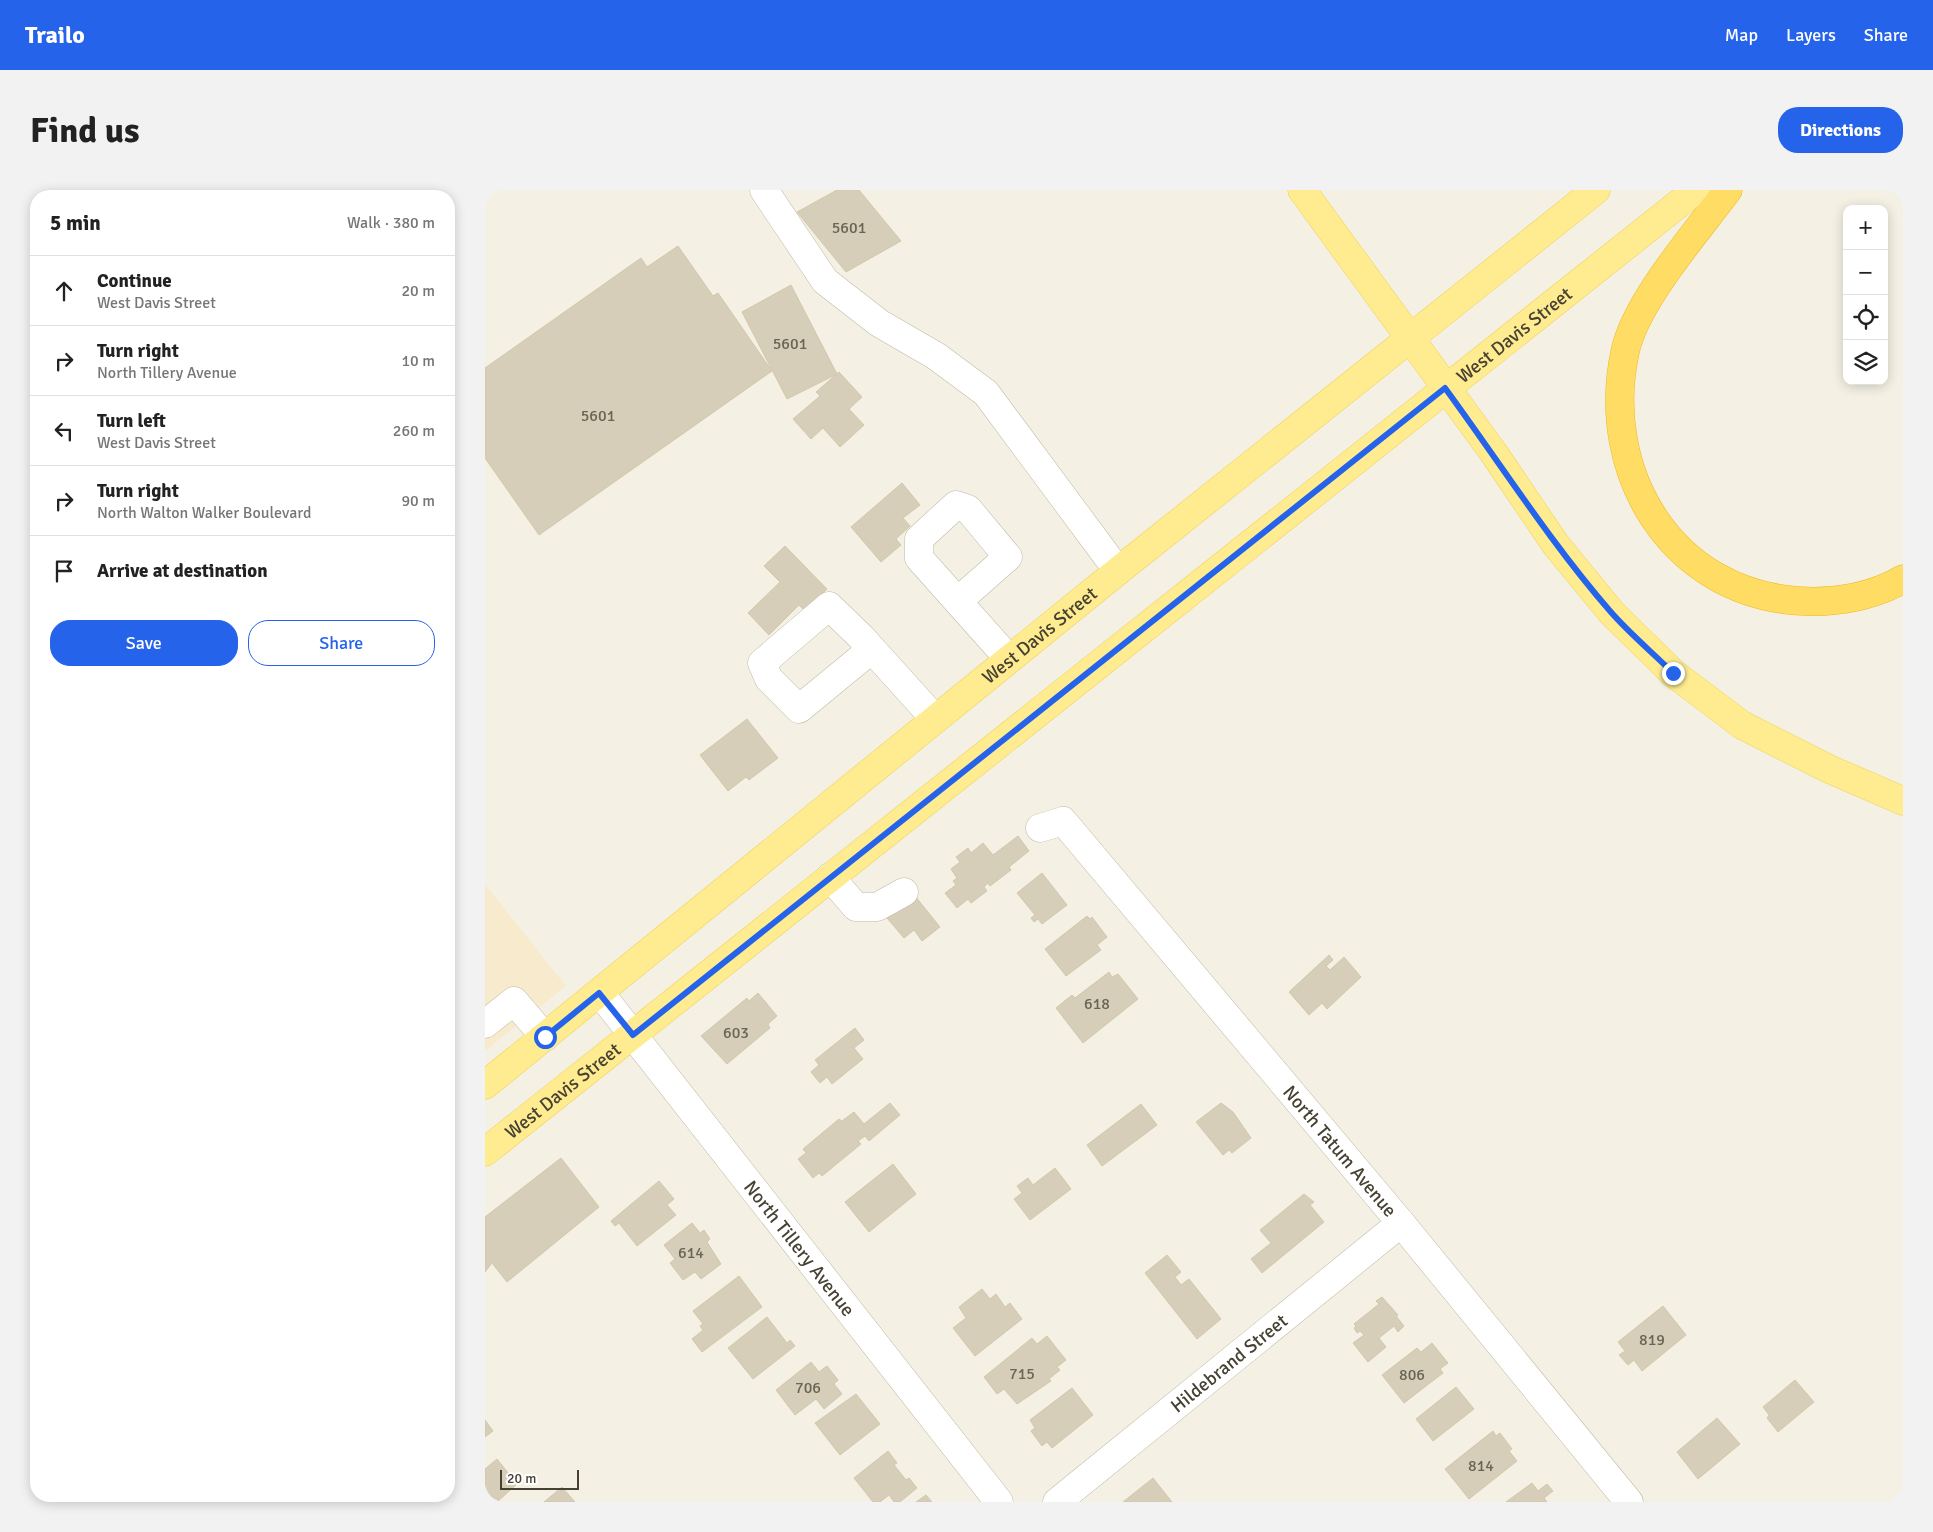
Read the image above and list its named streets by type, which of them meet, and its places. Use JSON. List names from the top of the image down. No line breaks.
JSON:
{"streets":{"main road":["West Davis Street"],"street":["North Tatum Avenue","North Tillery Avenue","Hildebrand Street"]},"crossings":[["West Davis Street","North Tillery Avenue"],["North Tatum Avenue","Hildebrand Street"]],"house_numbers":["5601","5601","5601","618","603","614","819","715","806","706","814"],"scale_bar":"20 m","page":{"header":"Trailo","nav":["Map","Layers","Share"],"buttons":["Directions",["Save","Share"]],"title":"Find us","heading":["5 min","Walk · 380 m"],"map_buttons":["+","−"],"list":[["Continue","West Davis Street","20 m"],["Turn right","North Tillery Avenue","10 m"],["Turn left","West Davis Street","260 m"],["Turn right","North Walton Walker Boulevard","90 m"],"Arrive at destination"],"scale":"20 m"}}
